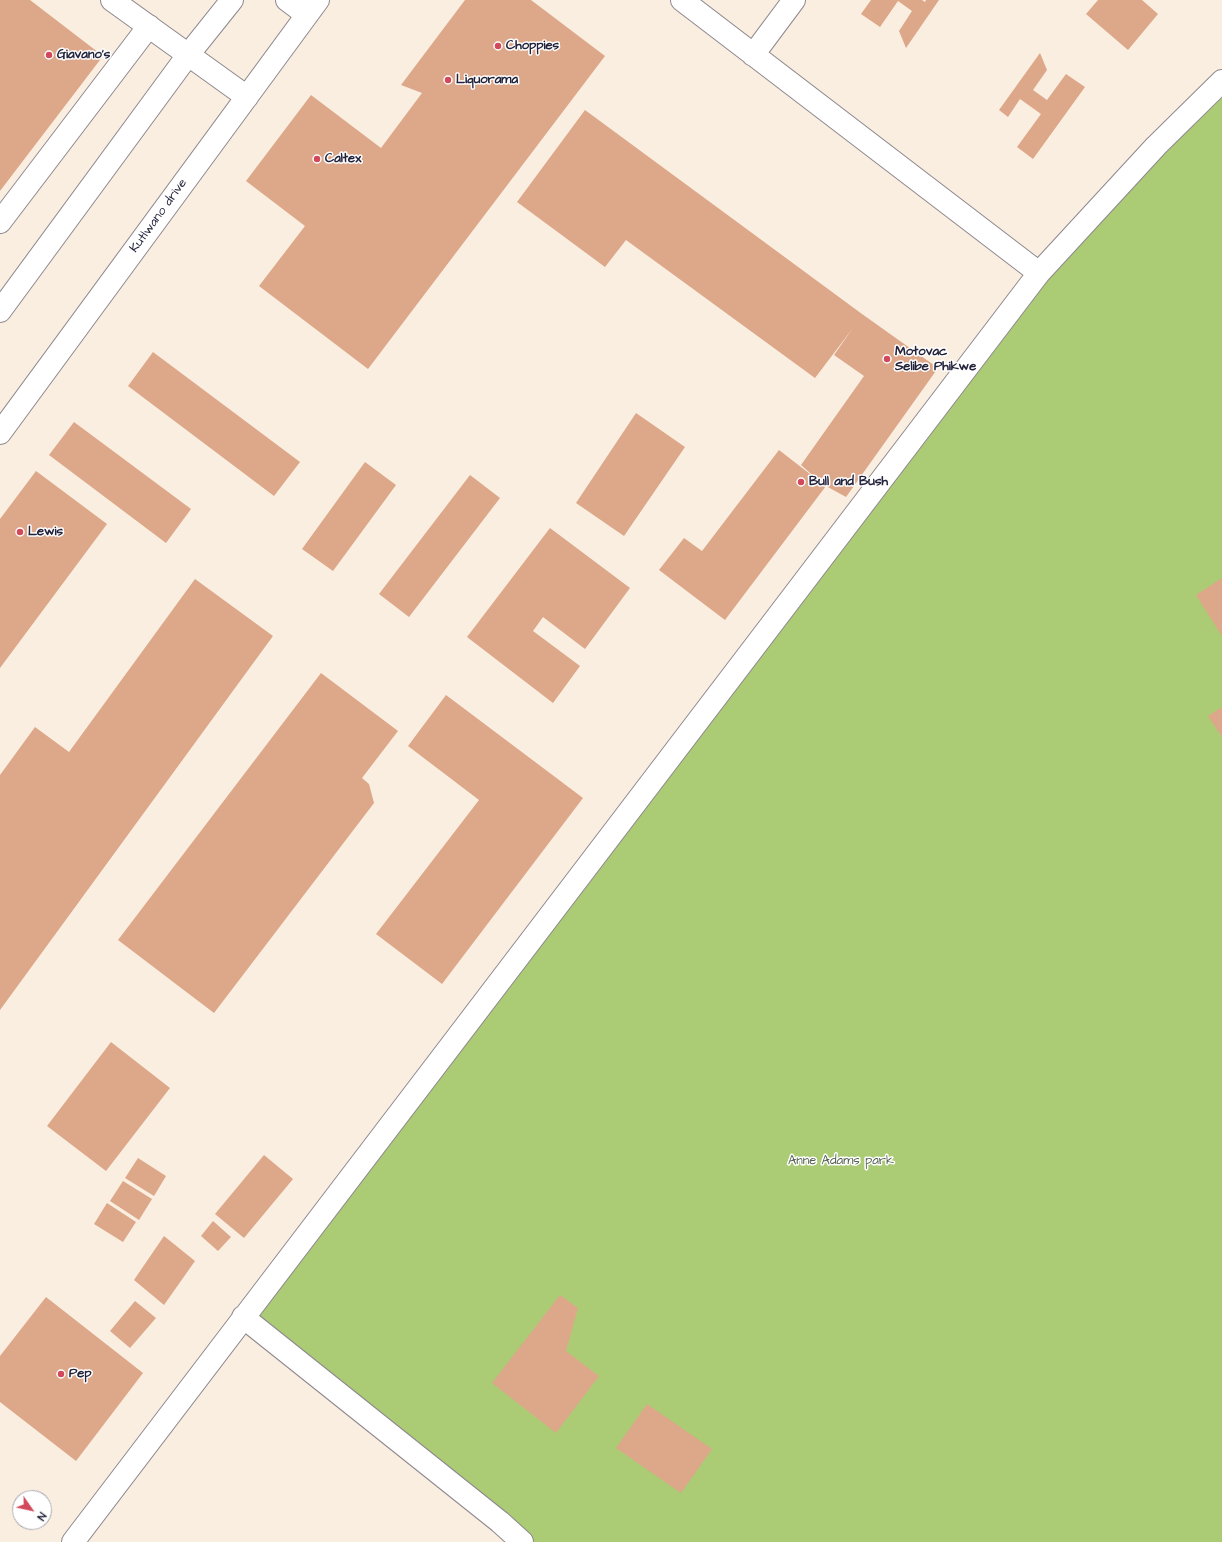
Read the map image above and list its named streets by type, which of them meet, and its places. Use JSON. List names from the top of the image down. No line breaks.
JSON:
{"streets":{"street":["Kutlwano drive"]},"parks":["Anne Adams park"],"places":["Choppies","Giavano's","Liquorama","Caltex","Motovac Selibe Phikwe","Bull and Bush","Lewis","Pep"],"north":"bottom right"}
